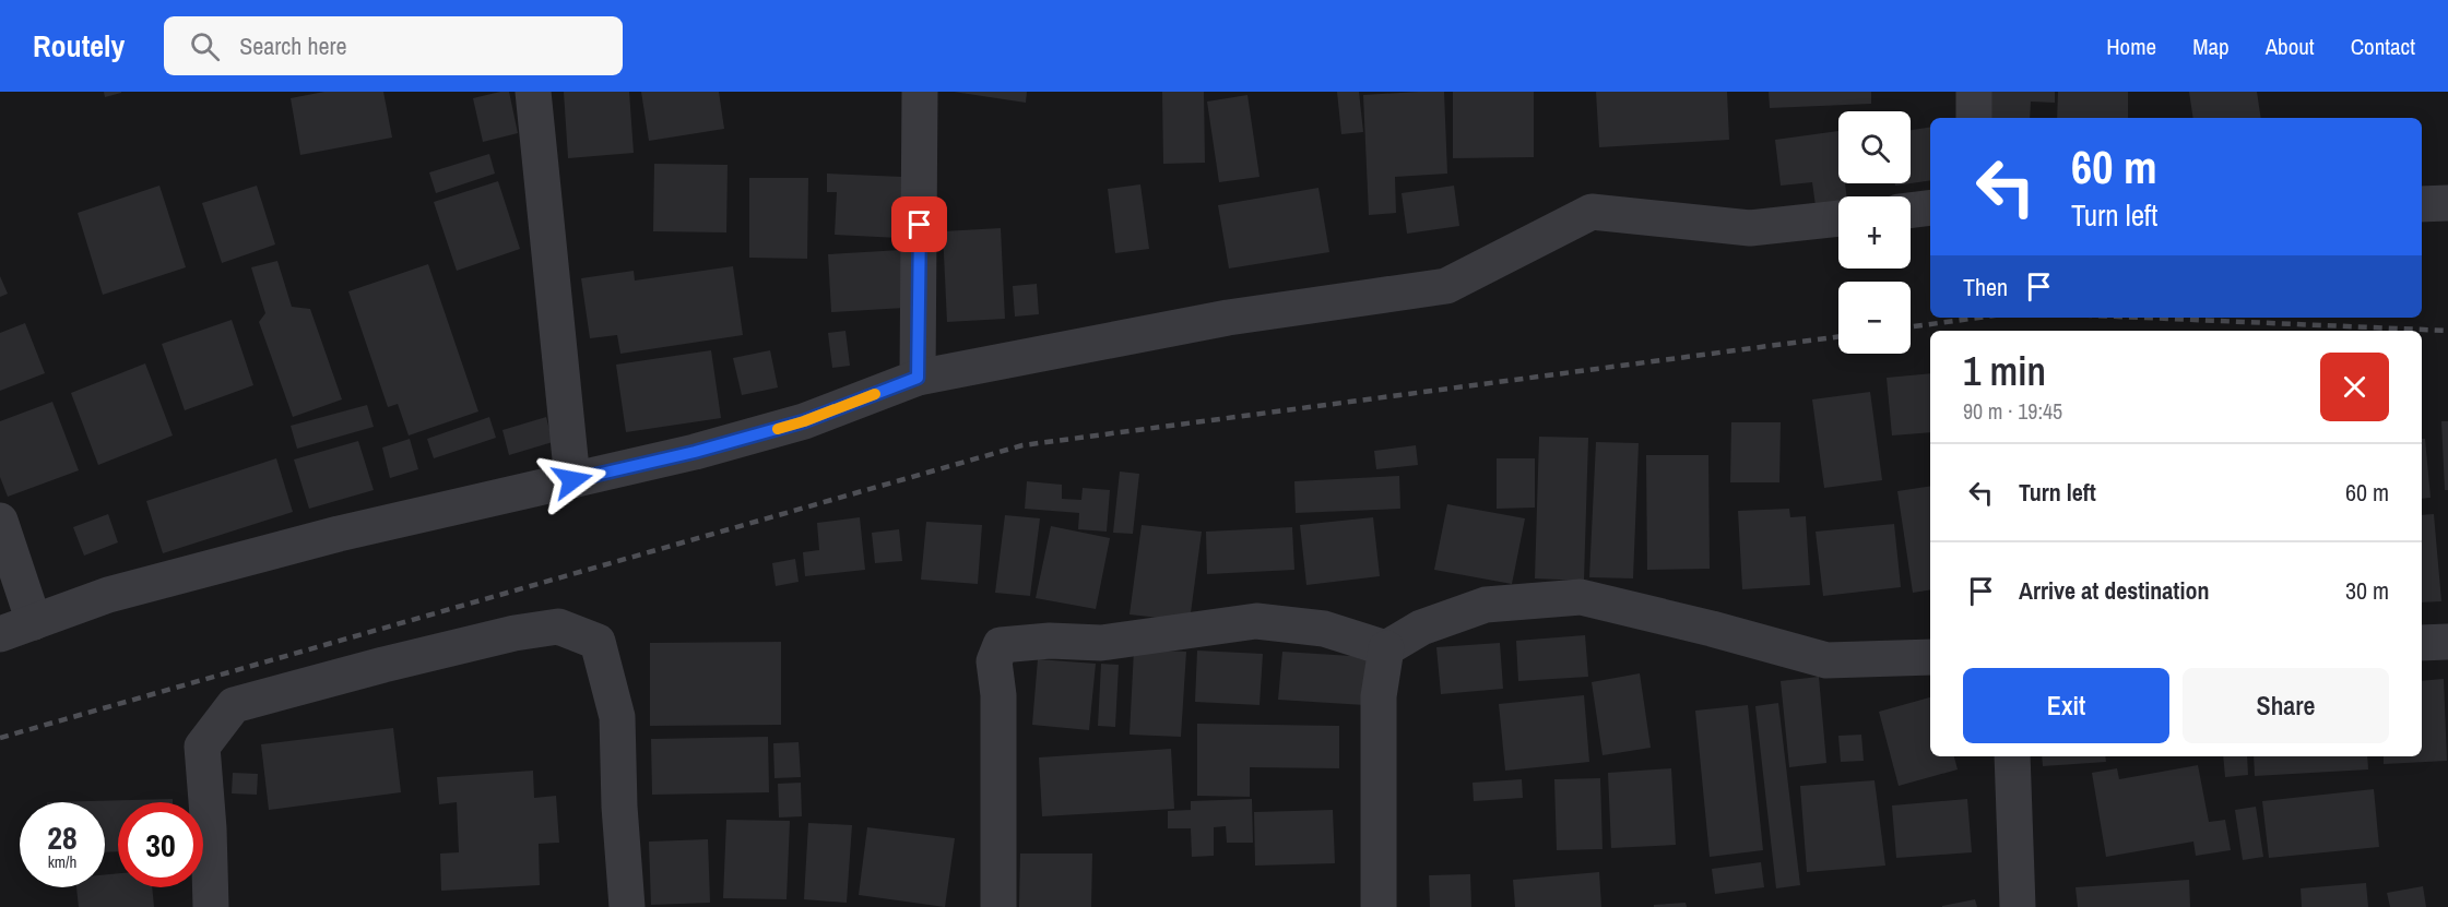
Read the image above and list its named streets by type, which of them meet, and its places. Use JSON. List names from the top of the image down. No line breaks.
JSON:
{"page":{"header":"Routely","search":"Search here","nav":["Home","Map","About","Contact"],"map_buttons":["+","−"],"turn":["60 m","Turn left"],"then":"Then","heading":["1 min","90 m · 19:45"],"list":[{"name":"Turn left","value":"60 m"},{"name":"Arrive at destination","value":"30 m"}],"buttons":["Exit","Share"],"speed":"28 km/h","limit":"30"}}
